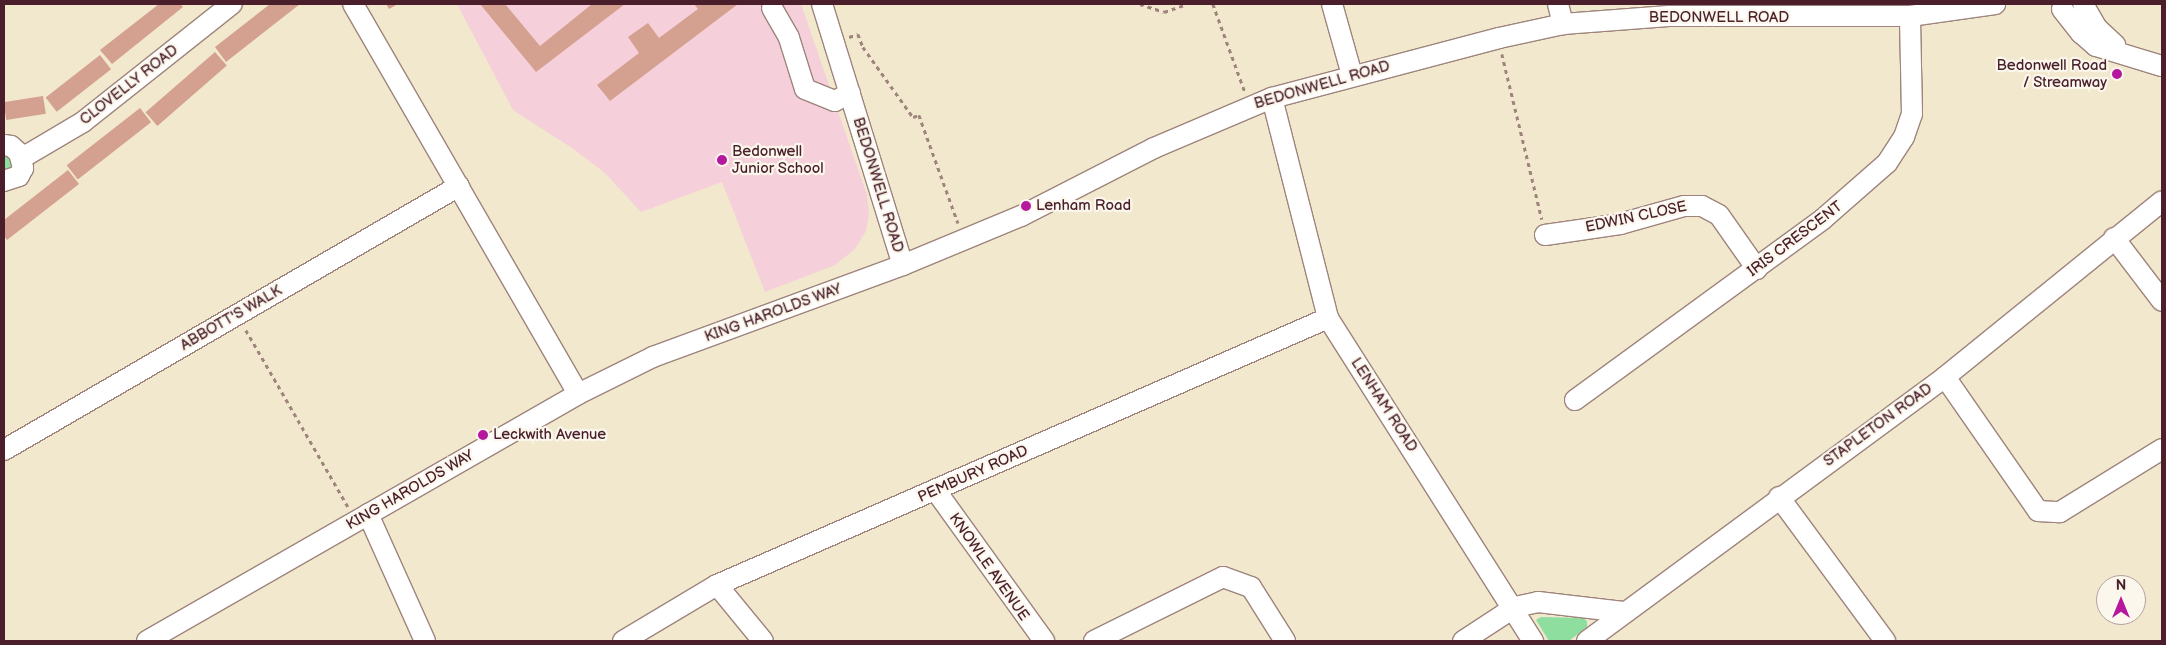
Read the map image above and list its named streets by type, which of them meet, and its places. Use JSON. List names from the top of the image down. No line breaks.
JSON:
{"streets":{"street":["BEDONWELL ROAD","CLOVELLY ROAD","EDWIN CLOSE","IRIS CRESCENT","KING HAROLDS WAY","ABBOTT'S WALK","LENHAM ROAD","STAPLETON ROAD","PEMBURY ROAD","KNOWLE AVENUE"]},"crossings":[["BEDONWELL ROAD","IRIS CRESCENT"],["BEDONWELL ROAD","KING HAROLDS WAY"],["BEDONWELL ROAD","LENHAM ROAD"],["EDWIN CLOSE","IRIS CRESCENT"],["LENHAM ROAD","PEMBURY ROAD"],["PEMBURY ROAD","KNOWLE AVENUE"]],"places":["Bedonwell Road / Streamway","Bedonwell Junior School","Lenham Road","Leckwith Avenue"],"north":"top"}
